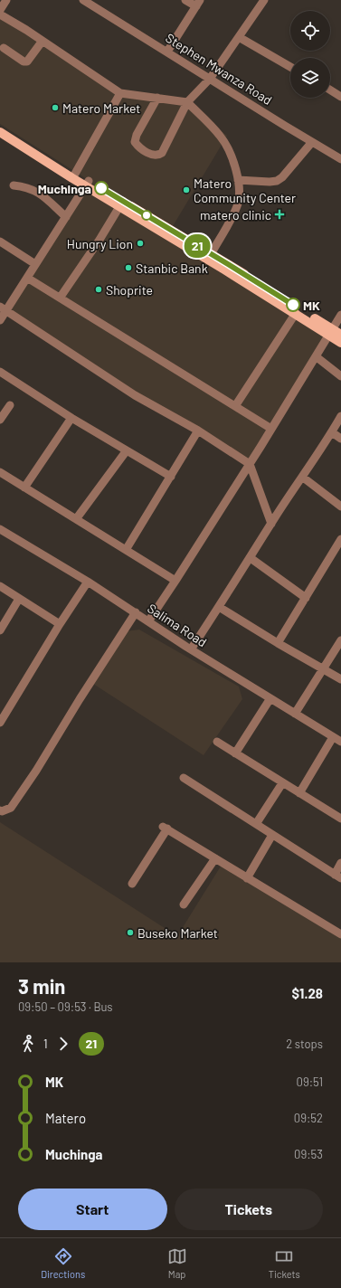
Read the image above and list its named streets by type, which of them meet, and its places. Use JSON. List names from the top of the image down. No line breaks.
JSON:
{"streets":{"street":["Stephen Mwanza Road","Salima Road"]},"places":{"other":["Matero Market","Muchinga","Matero Community Center","Hungry Lion","Stanbic Bank","Shoprite","MK","Buseko Market"],"health":["matero clinic"]},"lines":["bus line 21"],"page":{"on_map":"21","heading":["3 min","09:50 – 09:53 · Bus","$1.28"],"legs":["1","21","2 stops"],"list":[{"name":"MK","value":"09:51"},{"name":"Matero","value":"09:52"},{"name":"Muchinga","value":"09:53"}],"buttons":["Start","Tickets"],"tabs":["Directions","Map","Tickets"]}}
